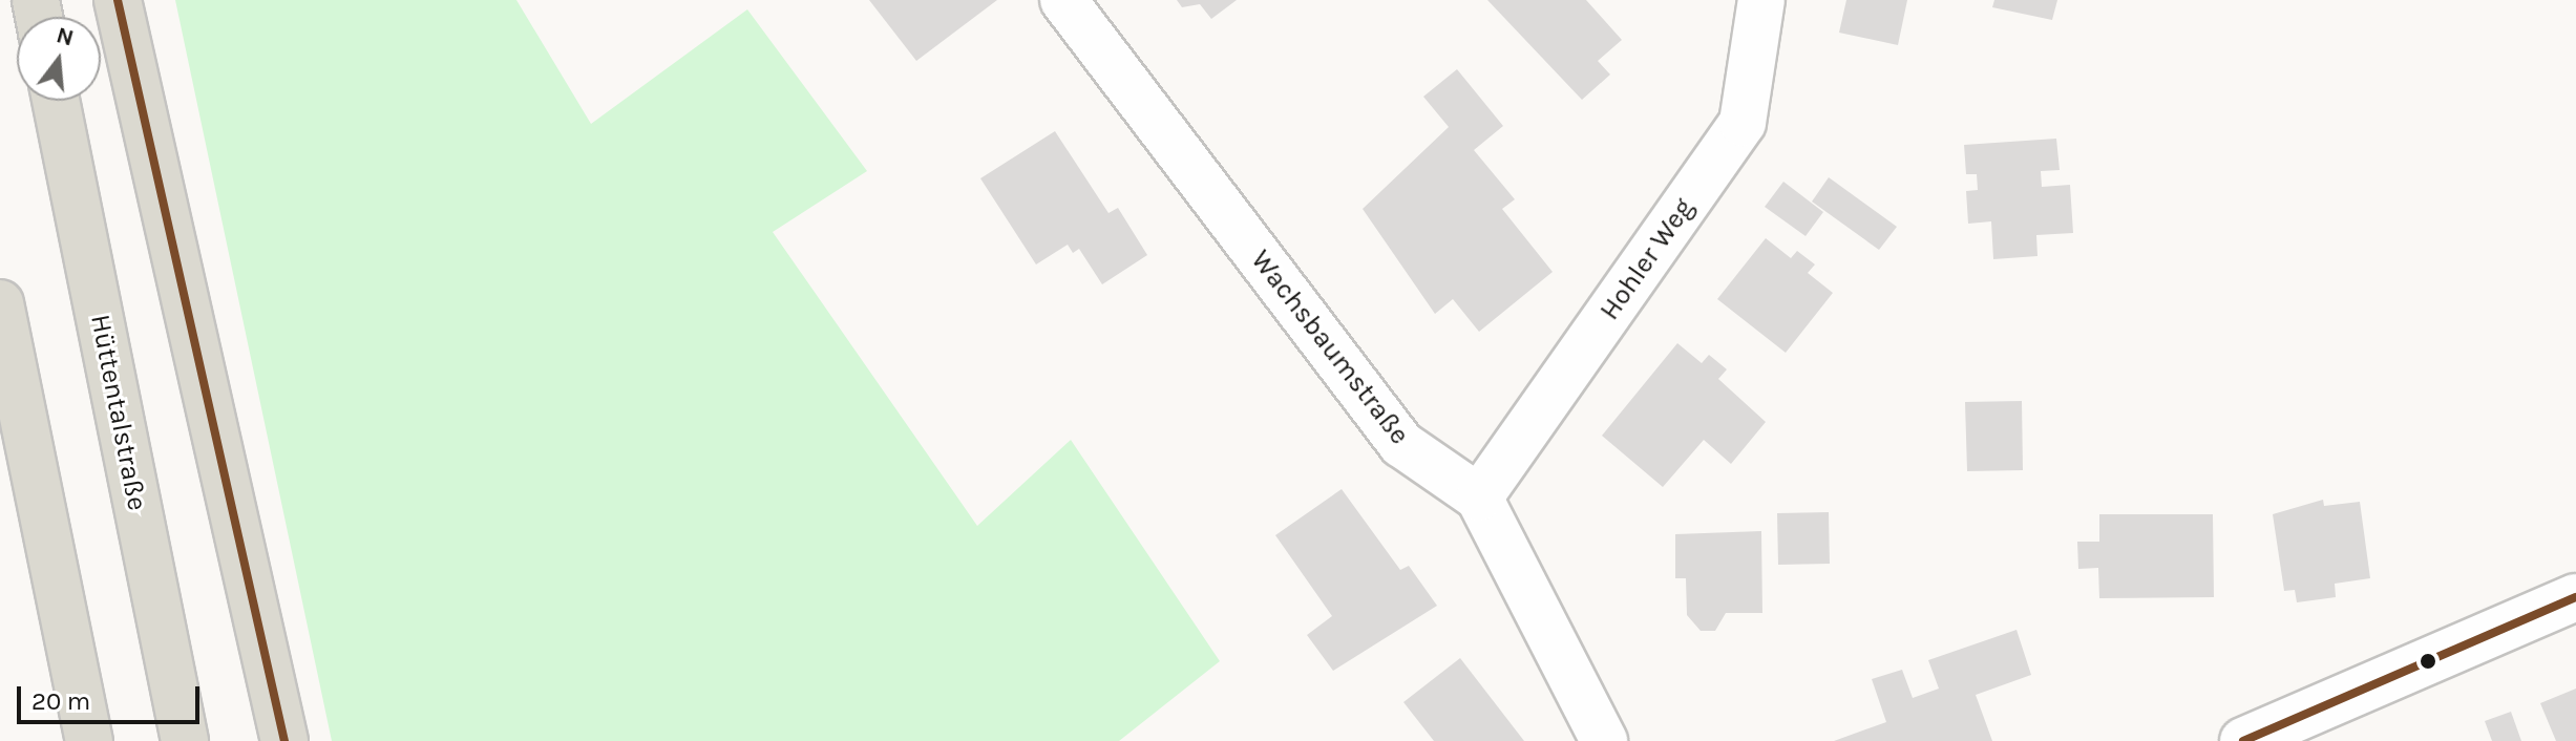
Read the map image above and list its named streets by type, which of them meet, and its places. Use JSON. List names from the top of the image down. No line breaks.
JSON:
{"streets":{"highway":["Hüttentalstraße"],"street":["Hohler Weg","Wachsbaumstraße"]},"crossings":[["Hohler Weg","Wachsbaumstraße"]],"scale_bar":"20 m","north":"top"}
